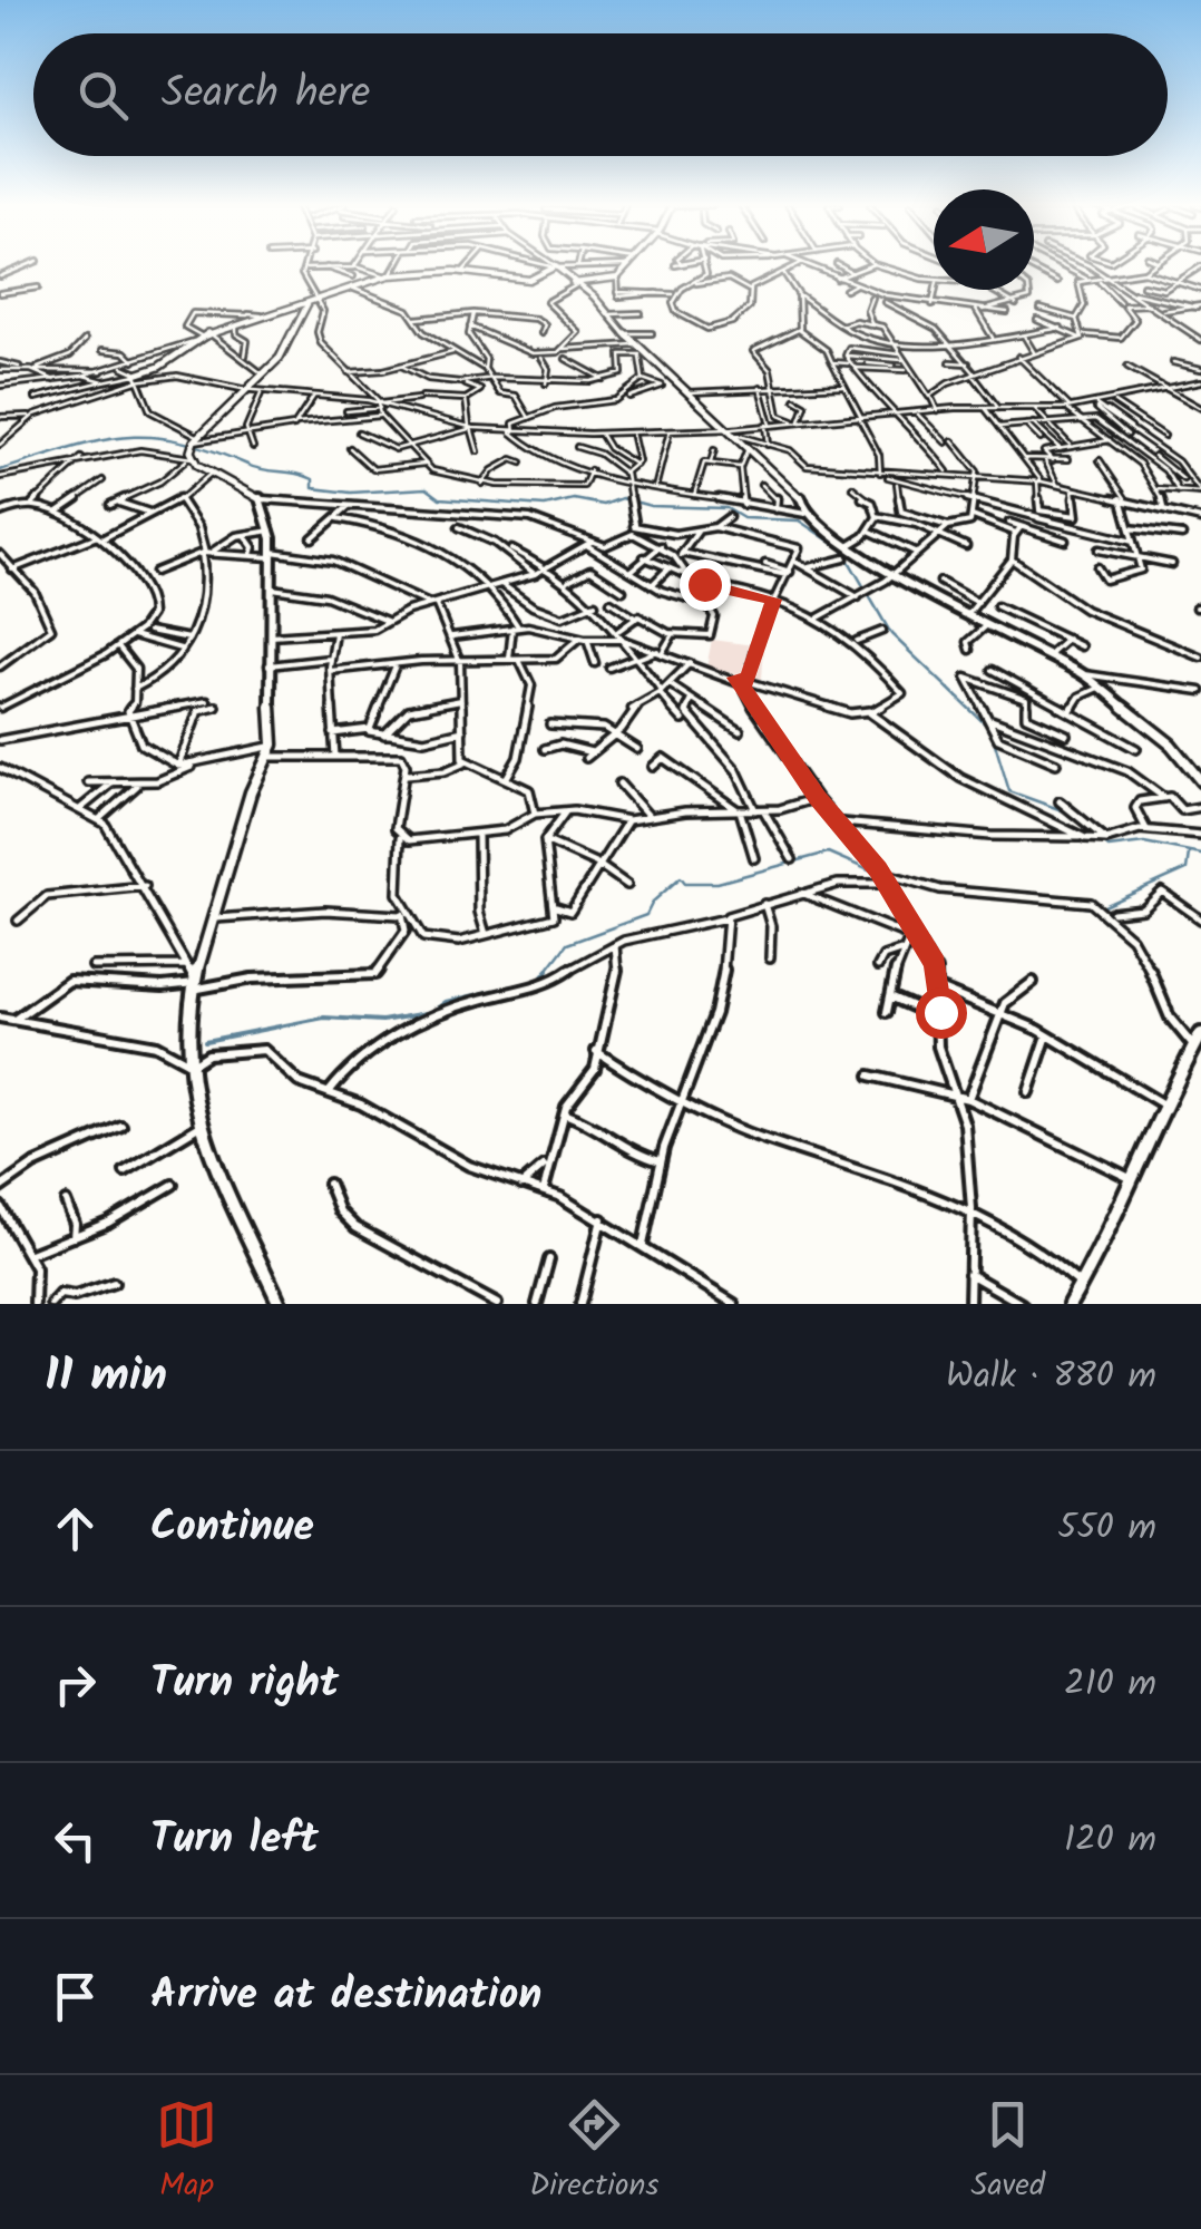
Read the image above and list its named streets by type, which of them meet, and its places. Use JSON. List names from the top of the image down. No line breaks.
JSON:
{"north":"left","page":{"search":"Search here","heading":["11 min","Walk · 880 m"],"list":[["Continue","550 m"],["Turn right","210 m"],["Turn left","120 m"],"Arrive at destination"],"nav":["Map","Directions","Saved"]}}
